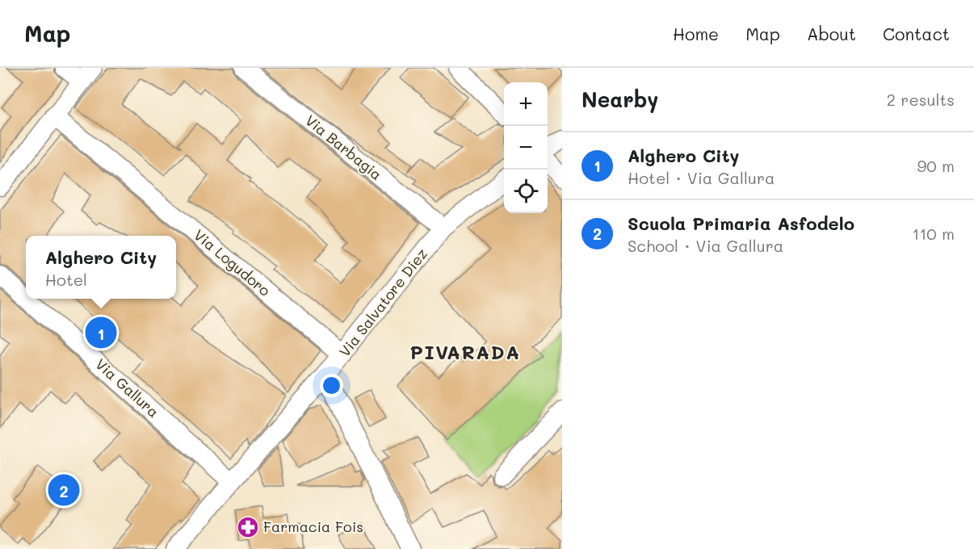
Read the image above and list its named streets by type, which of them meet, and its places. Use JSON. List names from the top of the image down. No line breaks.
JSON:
{"streets":{"street":["Via Barbagia","Via Logudoro","Via Salvatore Diez","Via Gallura"]},"crossings":[["Via Barbagia","Via Salvatore Diez"],["Via Logudoro","Via Salvatore Diez"],["Via Salvatore Diez","Via Gallura"]],"districts":["PIVARADA"],"places":{"pharmacy":["Farmacia Fois"]},"page":{"header":"Map","nav":["Home","Map","About","Contact"],"heading":["Nearby","2 results"],"map_buttons":["+","−"],"list":[{"mark":"1","name":"Alghero City","note":"Hotel · Via Gallura","value":"90 m"},{"mark":"2","name":"Scuola Primaria Asfodelo","note":"School · Via Gallura","value":"110 m"}],"popup":["Alghero City","Hotel"],"pins":["1","2"]}}
